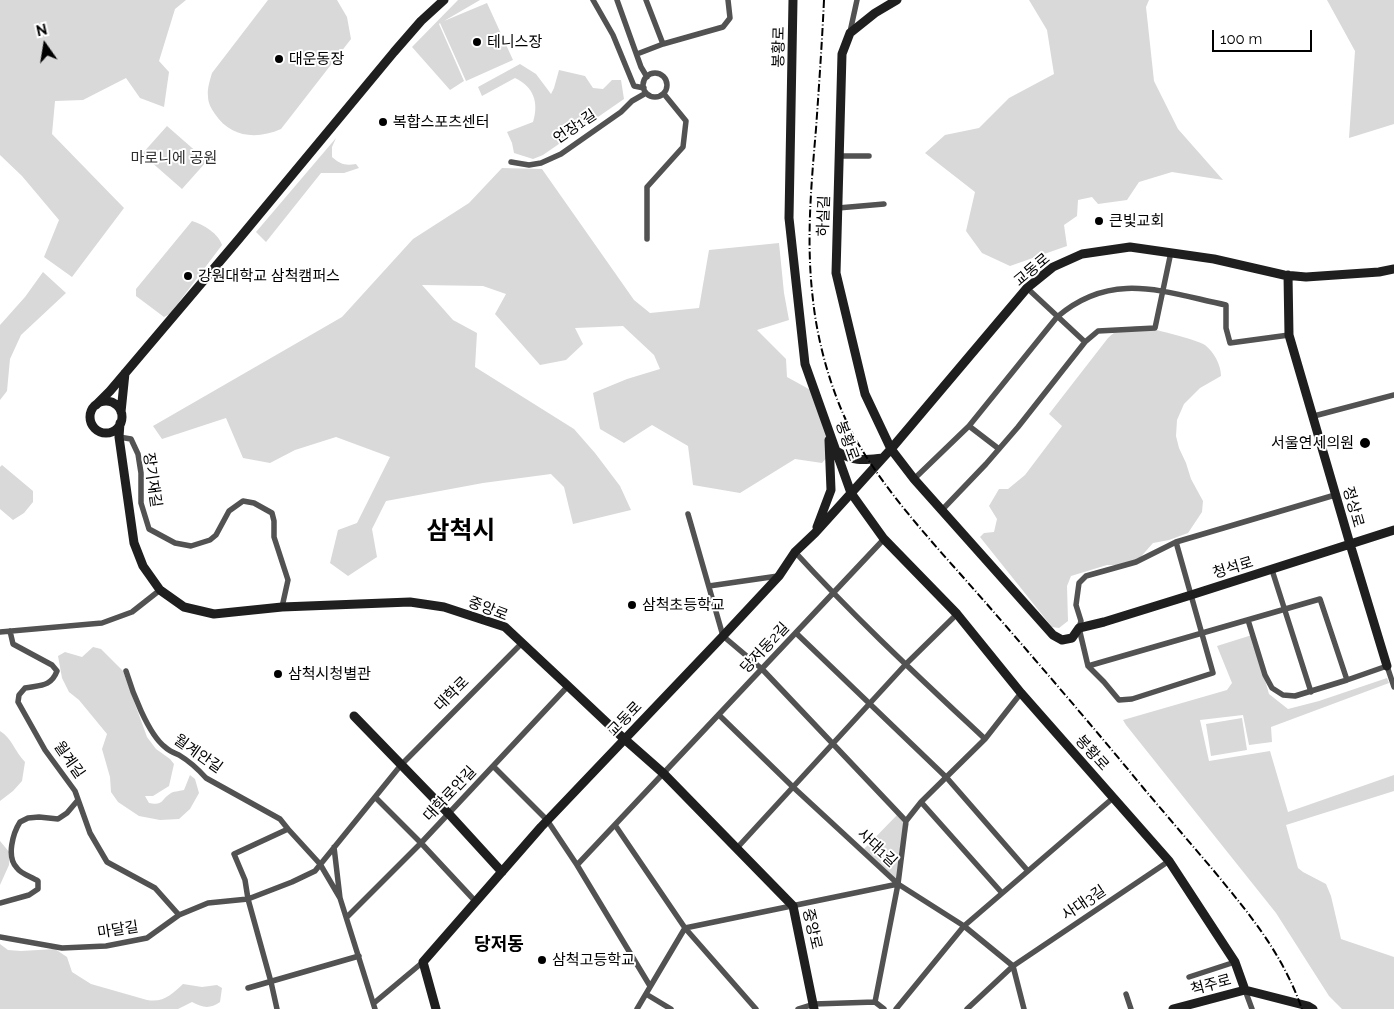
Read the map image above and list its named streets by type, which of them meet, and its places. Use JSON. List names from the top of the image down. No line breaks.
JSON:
{"streets":{"street":["봉황로","언장1길","하실길","교동로","장기재길","정상로","청석로","중앙로","당저동2길","대학로","월계안길","월계길","대학로안길","사대1길","사대3길","마달길","척주로"]},"crossings":[["봉황로","교동로"],["봉황로","당저동2길"],["봉황로","사대3길"],["봉황로","척주로"],["하실길","교동로"],["하실길","청석로"],["교동로","정상로"],["교동로","청석로"],["교동로","중앙로"],["장기재길","중앙로"],["정상로","청석로"],["중앙로","당저동2길"],["중앙로","대학로"],["중앙로","대학로안길"],["당저동2길","사대1길"],["대학로","마달길"],["월계안길","마달길"],["월계길","마달길"]],"districts":["삼척시","당저동"],"parks":["마로니에 공원"],"places":["테니스장","대운동장","복합스포츠센터","큰빛교회","강원대학교 삼척캠퍼스","서울연세의원","삼척초등학교","삼척시청별관","삼척고등학교"],"scale_bar":"100 m","north":"top"}
